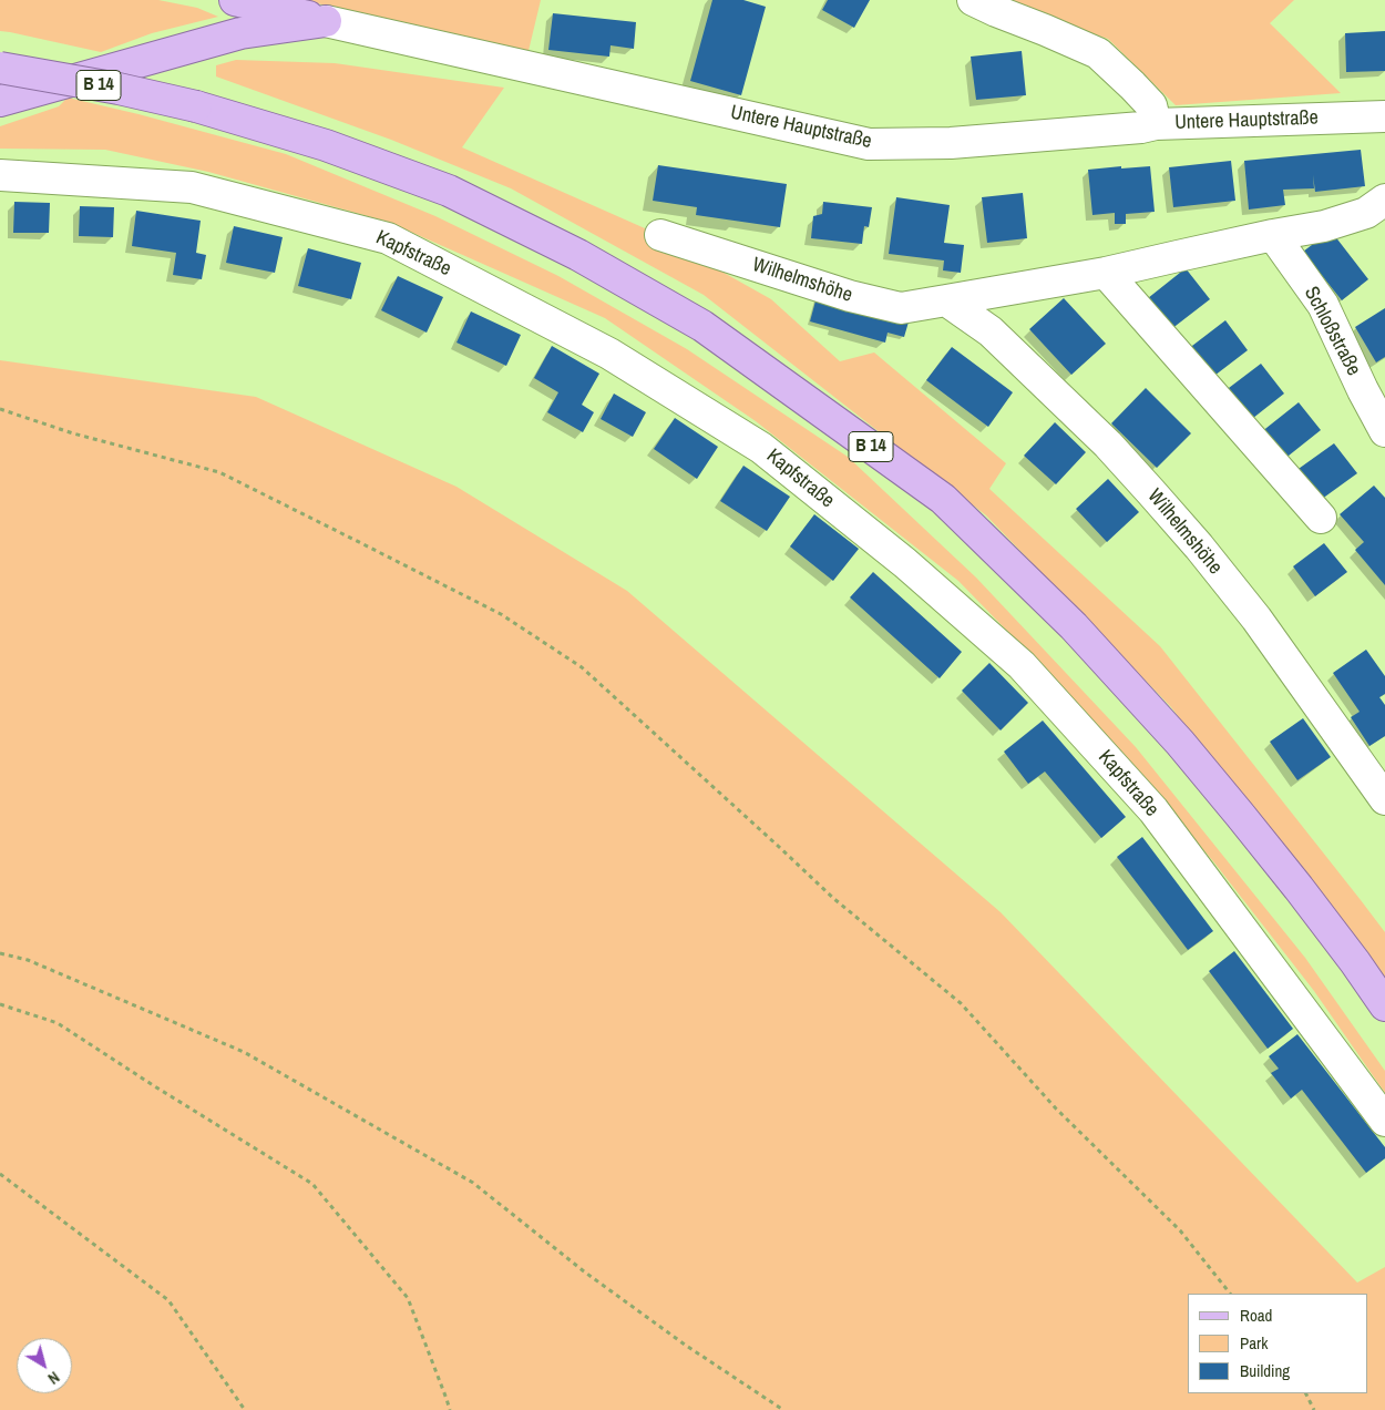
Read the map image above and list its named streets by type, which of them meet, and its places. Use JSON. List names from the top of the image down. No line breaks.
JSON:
{"streets":{"main road":["B 14"],"street":["Untere Hauptstraße","Kapfstraße","Wilhelmshöhe","Schloßstraße"]},"legend":["Road","Park","Building"],"north":"bottom right"}
